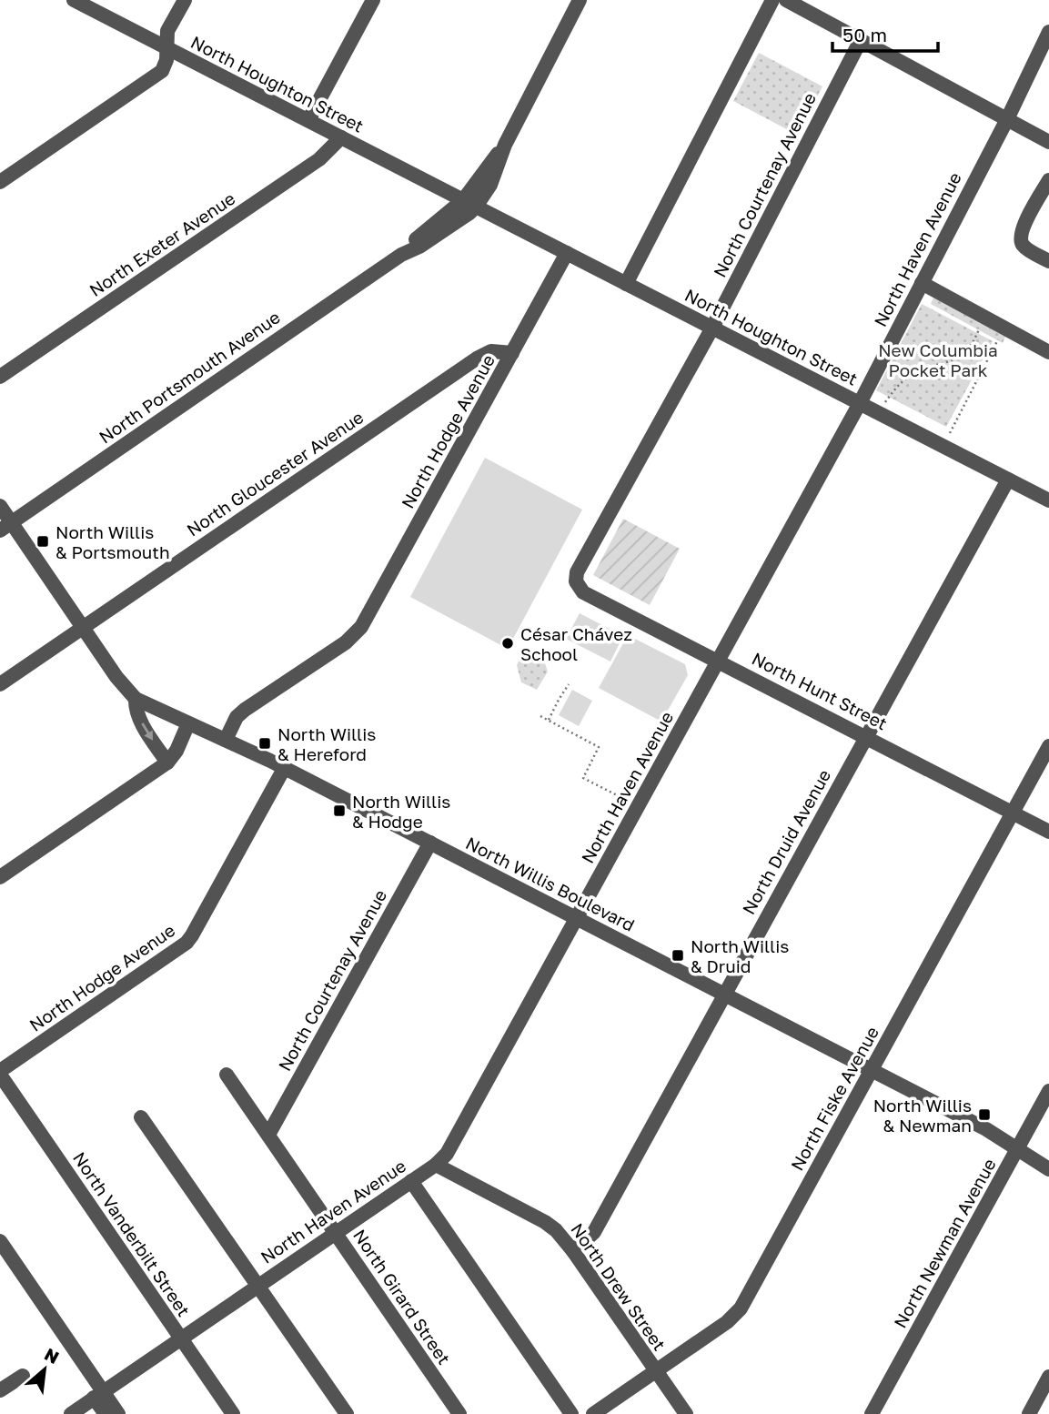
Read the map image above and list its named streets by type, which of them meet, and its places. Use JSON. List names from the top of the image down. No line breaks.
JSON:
{"streets":{"street":["North Houghton Street","North Courtenay Avenue","North Exeter Avenue","North Haven Avenue","North Portsmouth Avenue","North Hodge Avenue","North Gloucester Avenue","North Hunt Street","North Druid Avenue","North Willis Boulevard","North Fiske Avenue","North Vanderbilt Street","North Newman Avenue","North Drew Street","North Girard Street"]},"crossings":[["North Houghton Street","North Courtenay Avenue"],["North Houghton Street","North Exeter Avenue"],["North Houghton Street","North Haven Avenue"],["North Houghton Street","North Portsmouth Avenue"],["North Houghton Street","North Hodge Avenue"],["North Houghton Street","North Druid Avenue"],["North Courtenay Avenue","North Hunt Street"],["North Courtenay Avenue","North Willis Boulevard"],["North Courtenay Avenue","North Girard Street"],["North Haven Avenue","North Hunt Street"],["North Haven Avenue","North Willis Boulevard"],["North Haven Avenue","North Vanderbilt Street"],["North Haven Avenue","North Drew Street"],["North Haven Avenue","North Girard Street"],["North Portsmouth Avenue","North Willis Boulevard"],["North Hodge Avenue","North Gloucester Avenue"],["North Hodge Avenue","North Willis Boulevard"],["North Hodge Avenue","North Vanderbilt Street"],["North Gloucester Avenue","North Willis Boulevard"],["North Hunt Street","North Druid Avenue"],["North Hunt Street","North Fiske Avenue"],["North Druid Avenue","North Willis Boulevard"],["North Druid Avenue","North Drew Street"],["North Willis Boulevard","North Fiske Avenue"],["North Willis Boulevard","North Newman Avenue"],["North Fiske Avenue","North Drew Street"]],"parks":["New Columbia Pocket Park"],"places":{"transit":["North Willis & Portsmouth","North Willis & Hereford","North Willis & Hodge","North Willis & Druid","North Willis & Newman"],"other":["César Chávez School"]},"scale_bar":"50 m","north":"top right"}
